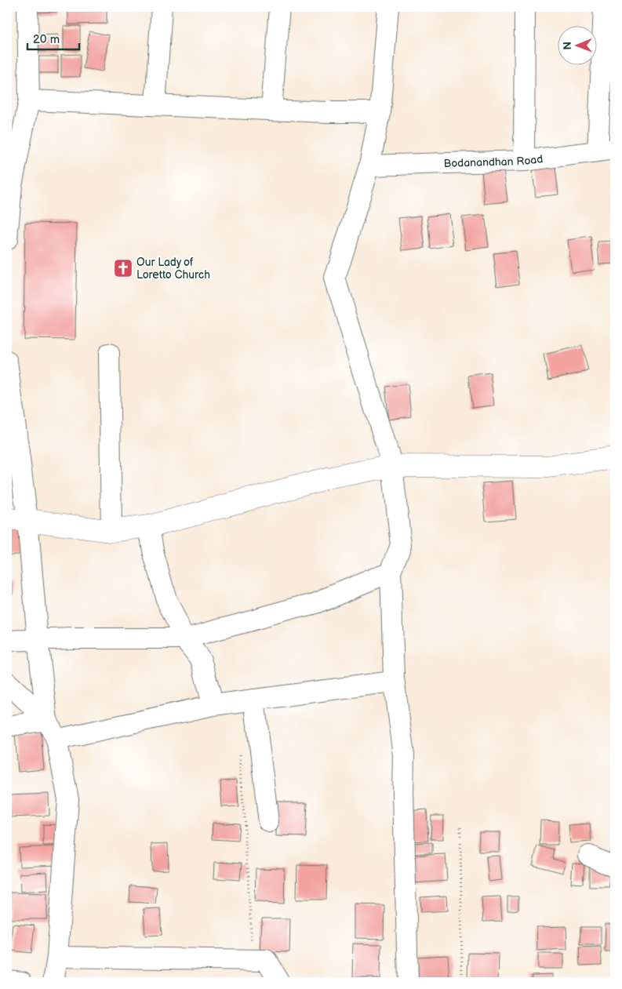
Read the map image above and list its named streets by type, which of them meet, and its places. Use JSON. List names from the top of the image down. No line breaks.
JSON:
{"streets":{"street":["Bodanandhan Road"]},"places":{"church":["Our Lady of Loretto Church"]},"scale_bar":"20 m","north":"left"}
